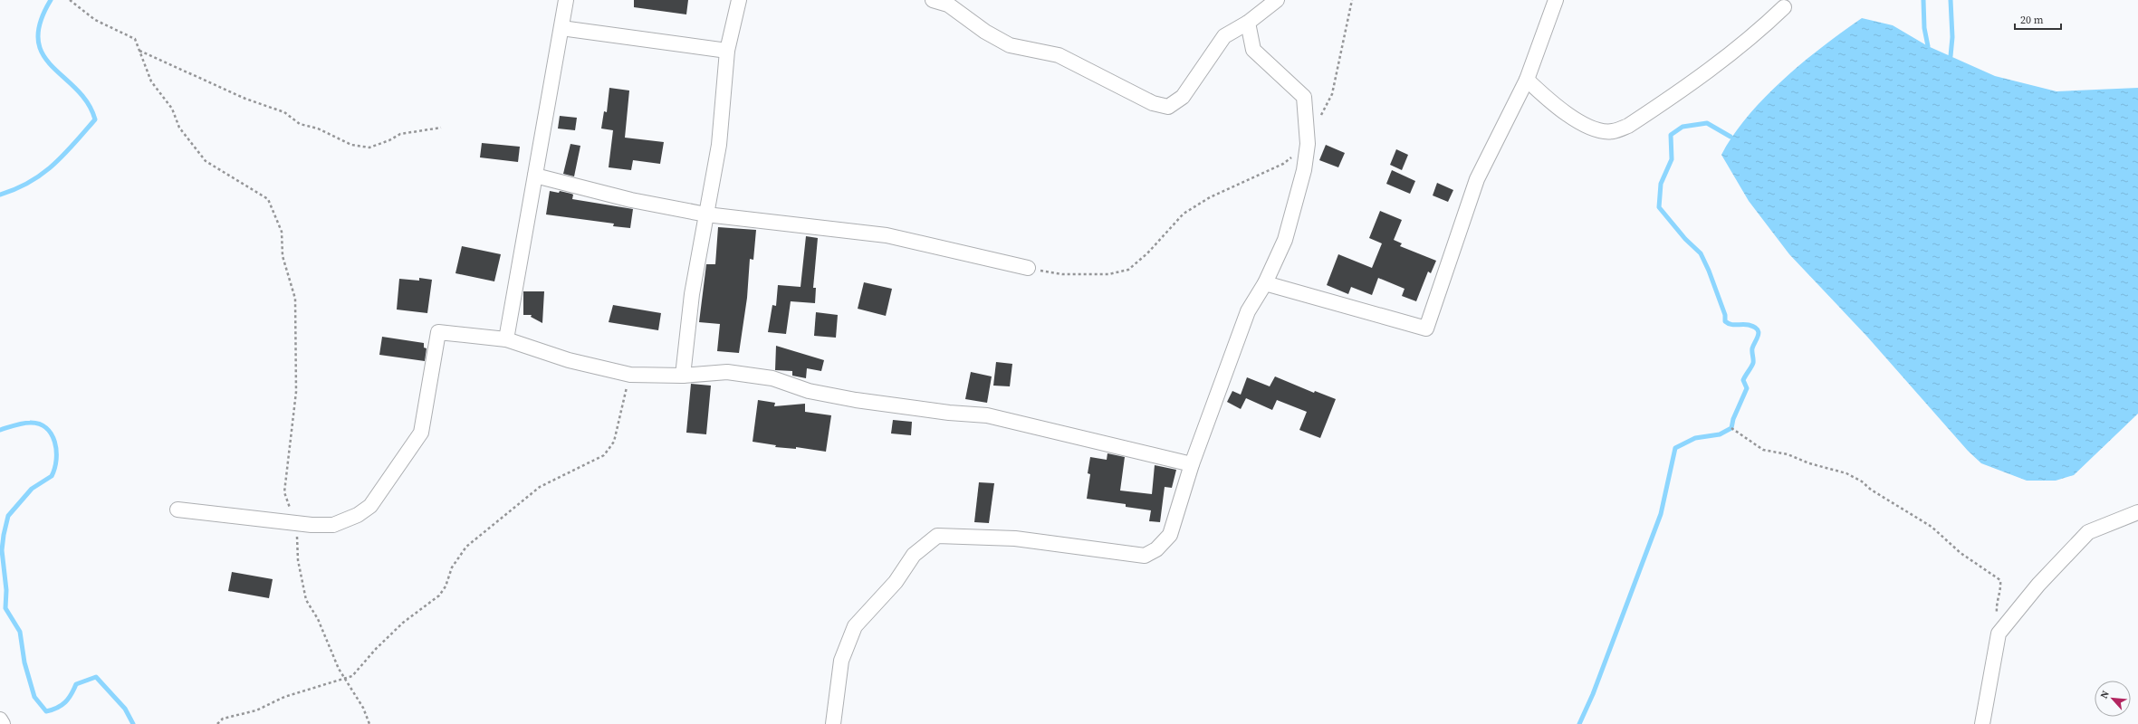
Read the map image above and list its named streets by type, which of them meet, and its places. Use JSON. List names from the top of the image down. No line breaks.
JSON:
{"scale_bar":"20 m","north":"top left"}
